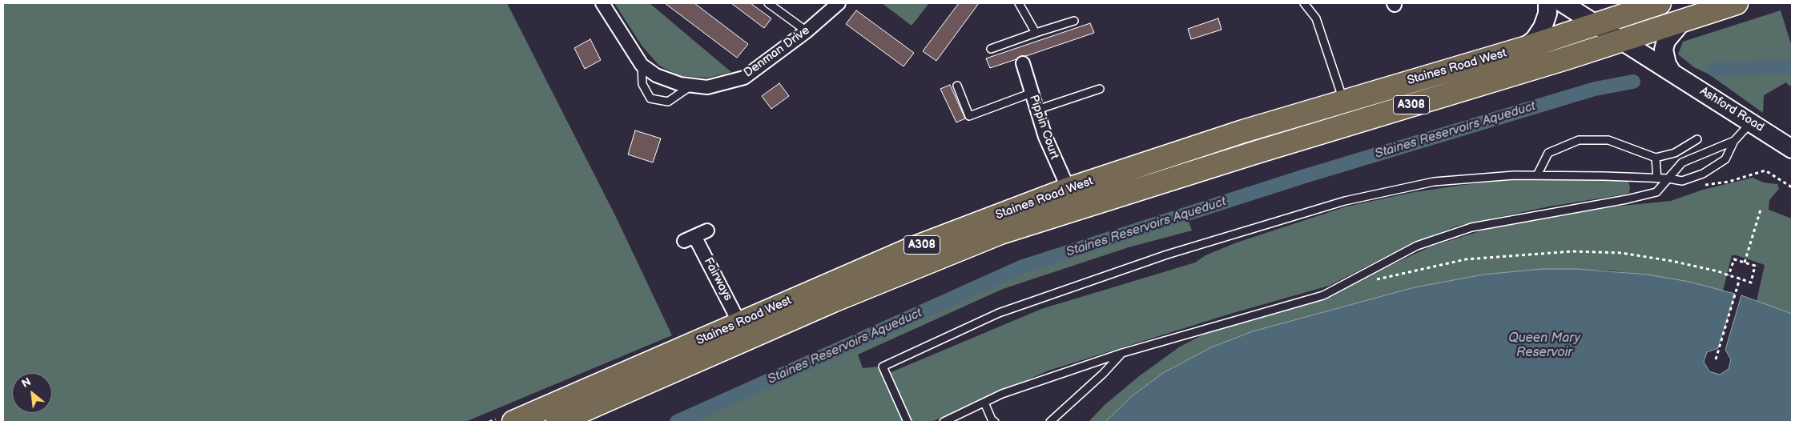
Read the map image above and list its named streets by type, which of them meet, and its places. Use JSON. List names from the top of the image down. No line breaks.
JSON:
{"streets":{"highway":["Staines Road West","A308"],"street":["Denman Drive","Ashford Road","Pippin Court","Fairways"]},"crossings":[["Staines Road West","A308"],["Staines Road West","Ashford Road"],["Staines Road West","Pippin Court"],["Staines Road West","Fairways"],["A308","Ashford Road"]],"water":["Staines Reservoirs Aqueduct","Queen Mary Reservoir"],"north":"top left"}
